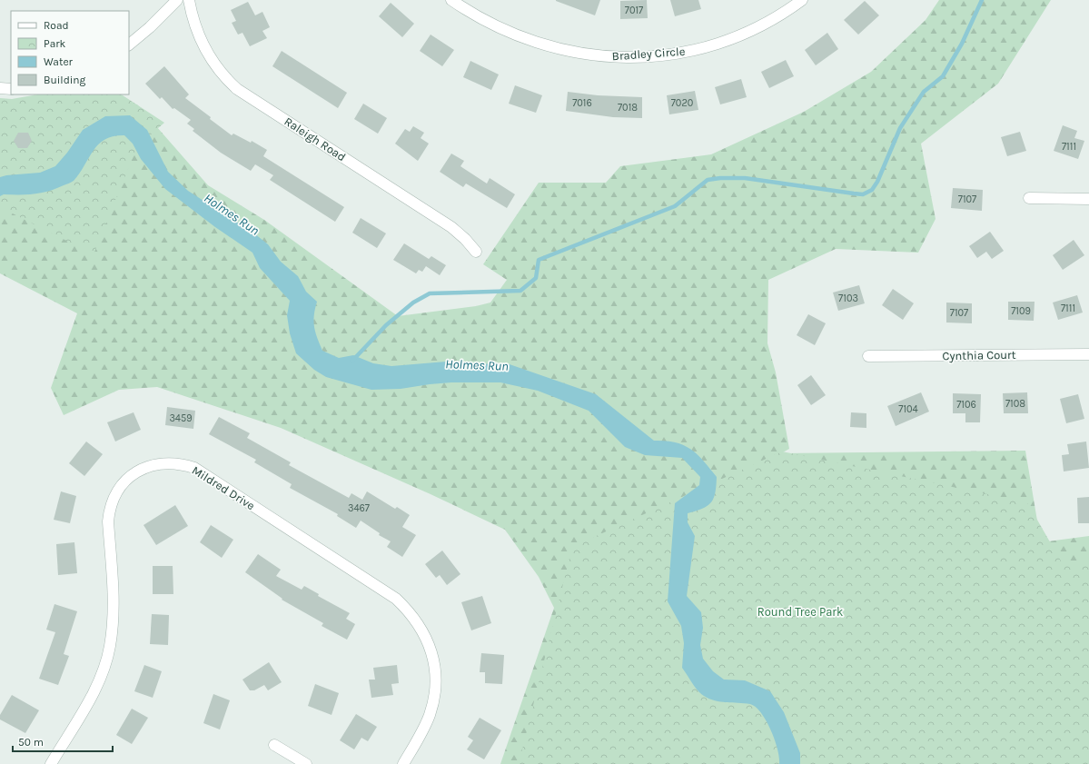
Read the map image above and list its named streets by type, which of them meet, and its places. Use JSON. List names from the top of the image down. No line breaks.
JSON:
{"streets":{"street":["Bradley Circle","Raleigh Road","Cynthia Court","Mildred Drive"]},"water":["Holmes Run"],"parks":["Round Tree Park"],"house_numbers":["7017","7016","7020","7018","7111","7107","7103","7111","7109","7107","7108","7106","7104","3459","3467"],"legend":["Road","Park","Water","Building"],"scale_bar":"50 m"}
